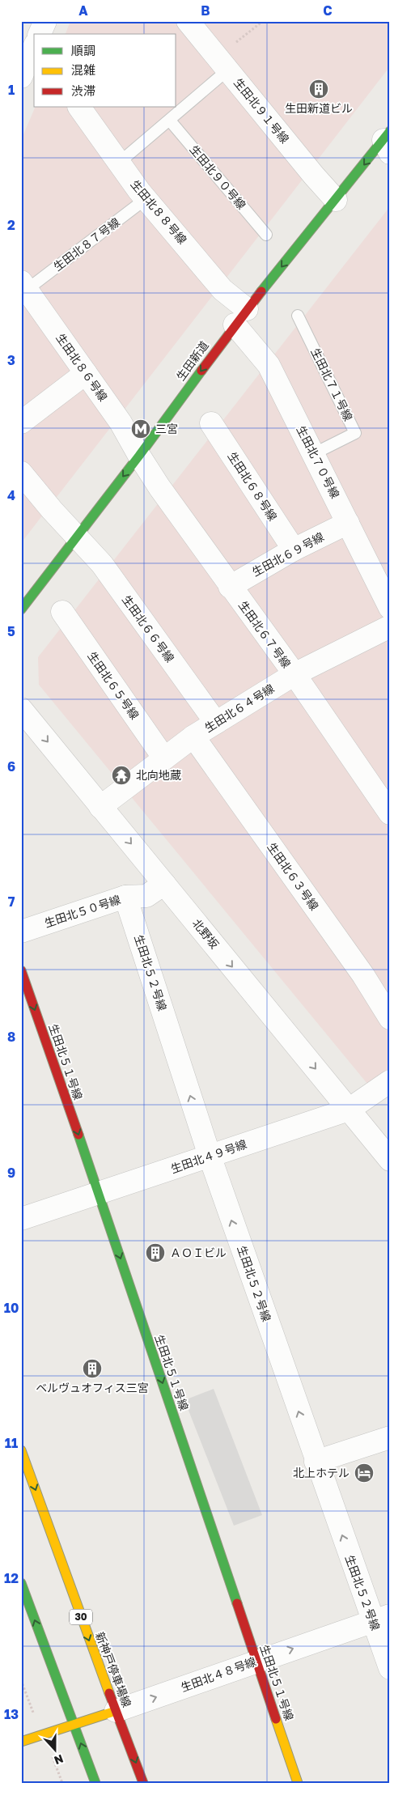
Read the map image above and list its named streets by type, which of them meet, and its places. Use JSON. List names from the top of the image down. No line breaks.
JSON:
{"streets":{"street":["生田北９１号線","生田北８８号線","生田新道","生田北８６号線","生田北７０号線","生田北６８号線","生田北６９号線","生田北６６号線","生田北６７号線","生田北６５号線","生田北６４号線","生田北６３号線","生田北５０号線","北野坂","生田北５２号線","生田北５１号線","生田北４９号線","30","新神戸停車場線","生田北４８号線"],"lane":["生田北９０号線","生田北８７号線","生田北７１号線"]},"crossings":[["生田北９１号線","生田新道"],["生田北８８号線","生田北８７号線"],["生田北８８号線","生田新道"],["生田北８８号線","生田北７０号線"],["生田北８７号線","生田北８６号線"],["生田新道","生田北８６号線"],["生田新道","生田北７０号線"],["生田新道","生田北６６号線"],["生田新道","生田北６７号線"],["生田北８６号線","生田北６７号線"],["生田北７１号線","生田北７０号線"],["生田北７０号線","生田北６９号線"],["生田北６８号線","生田北６９号線"],["生田北６９号線","生田北６７号線"],["生田北６６号線","生田北６４号線"],["生田北６７号線","生田北６４号線"],["生田北６５号線","生田北６４号線"],["生田北６４号線","生田北６３号線"],["生田北６４号線","北野坂"],["生田北５０号線","北野坂"],["生田北５０号線","生田北５２号線"],["北野坂","生田北４９号線"],["生田北５２号線","生田北４９号線"],["生田北５２号線","生田北４８号線"],["生田北５１号線","生田北４９号線"],["生田北５１号線","生田北４８号線"],["新神戸停車場線","生田北４８号線"]],"one_way":["生田新道","北野坂","生田北５２号線","生田北５１号線","生田北４８号線"],"places":{"building":["生田新道ビル","ＡＯＩビル","ベルヴュオフィス三宮"],"metro station":["三宮"],"temple":["北向地蔵"],"hotel":["北上ホテル"]},"legend":["順調","混雑","渋滞"],"north":"bottom","grid":{"columns":["A","B","C"],"rows":["1","2","3","4","5","6","7","8","9","10","11","12","13"]}}
